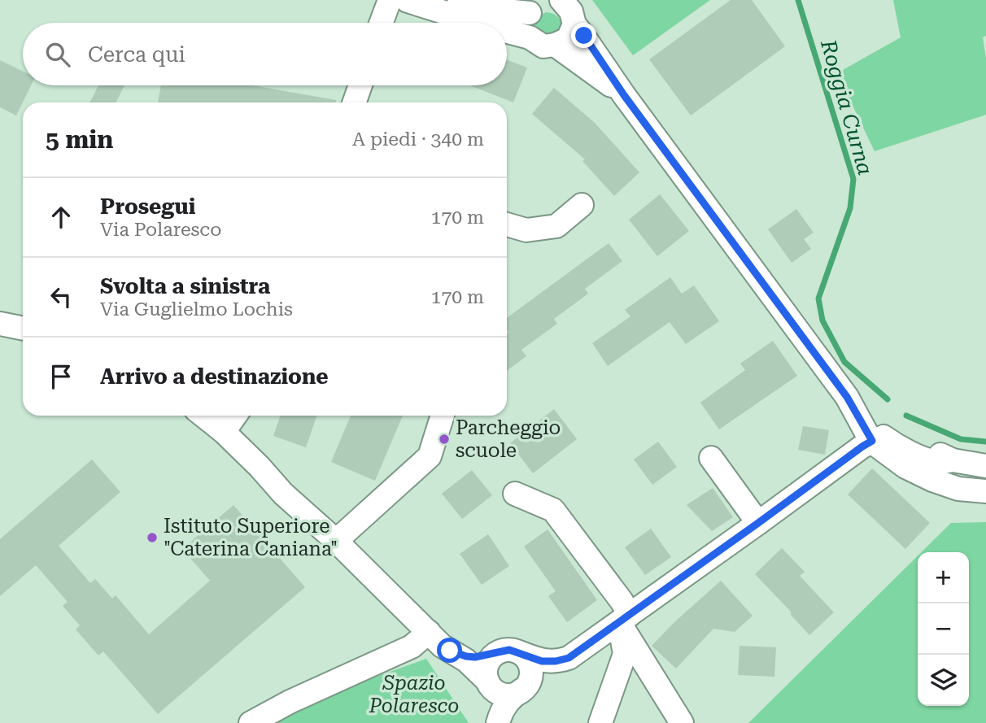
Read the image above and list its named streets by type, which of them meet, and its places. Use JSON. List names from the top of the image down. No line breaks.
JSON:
{"water":["Roggia Curna"],"parks":["Spazio Polaresco"],"places":["Parcheggio scuole","Istituto Superiore \"Caterina Caniana\""],"page":{"search":"Cerca qui","heading":["5 min","A piedi · 340 m"],"list":[["Prosegui","Via Polaresco","170 m"],["Svolta a sinistra","Via Guglielmo Lochis","170 m"],"Arrivo a destinazione"],"map_buttons":["+","−"]}}
